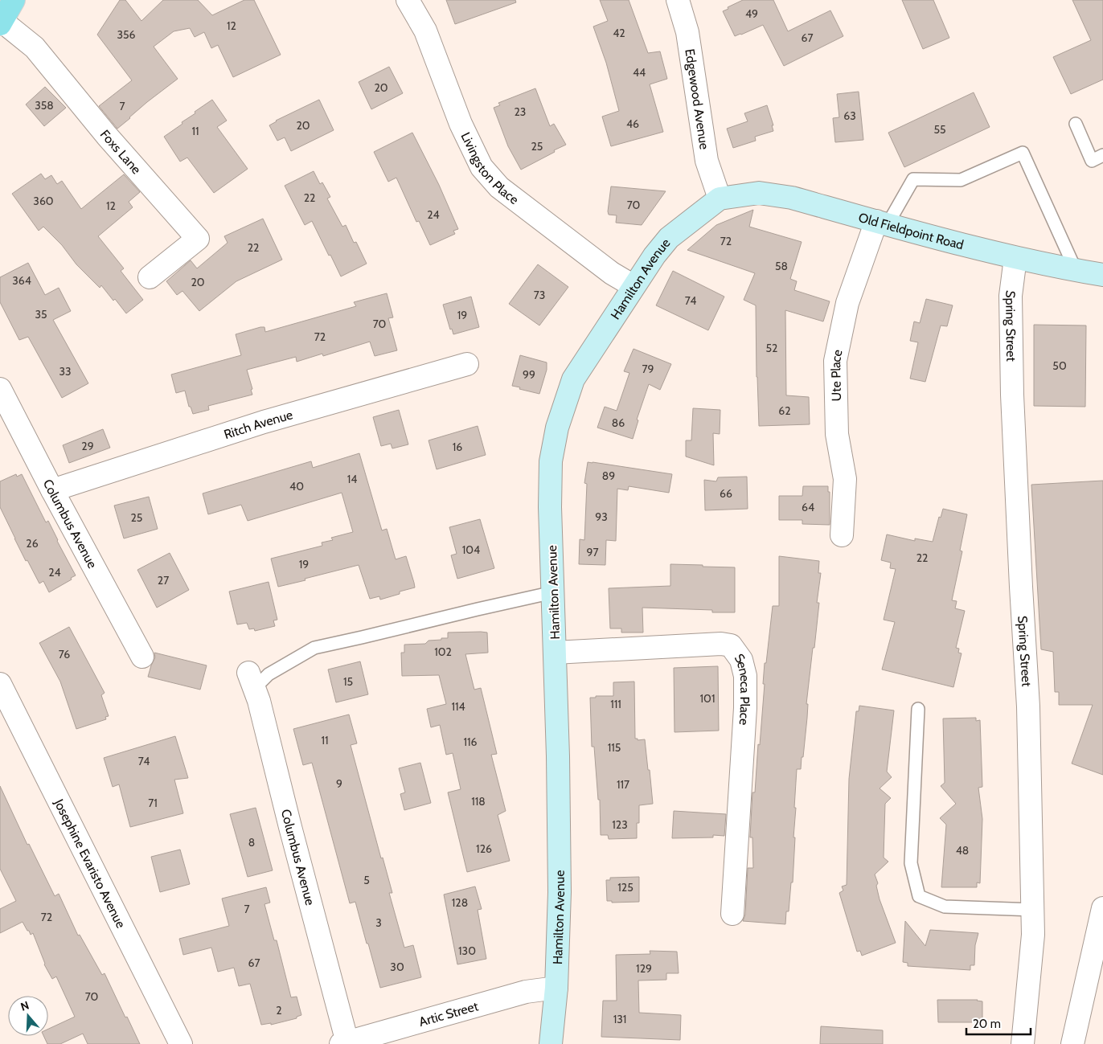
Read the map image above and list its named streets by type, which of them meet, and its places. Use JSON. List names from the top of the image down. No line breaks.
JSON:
{"streets":{"main road":["Old Fieldpoint Road","Hamilton Avenue"],"street":["Edgewood Avenue","Foxs Lane","Livingston Place","Spring Street","Ute Place","Ritch Avenue","Columbus Avenue","Seneca Place","Josephine Evaristo Avenue","Artic Street"]},"crossings":[["Edgewood Avenue","Old Fieldpoint Road"],["Edgewood Avenue","Hamilton Avenue"],["Livingston Place","Hamilton Avenue"],["Old Fieldpoint Road","Hamilton Avenue"],["Old Fieldpoint Road","Spring Street"],["Old Fieldpoint Road","Ute Place"],["Hamilton Avenue","Seneca Place"],["Hamilton Avenue","Artic Street"],["Ritch Avenue","Columbus Avenue"],["Columbus Avenue","Artic Street"]],"house_numbers":["49","12","42","356","67","44","20","358","7","23","63","46","20","55","11","25","22","360","70","12","24","72","22","58","364","20","73","74","35","19","70","72","52","50","79","33","99","62","86","29","16","89","14","40","66","64","93","25","26","104","97","22","19","24","27","102","76","15","101","111","114","11","116","115","74","9","117","118","71","123","8","126","48","5","125","128","7","72","3","130","67","30","129","70","2","131"],"scale_bar":"20 m","north":"top"}
